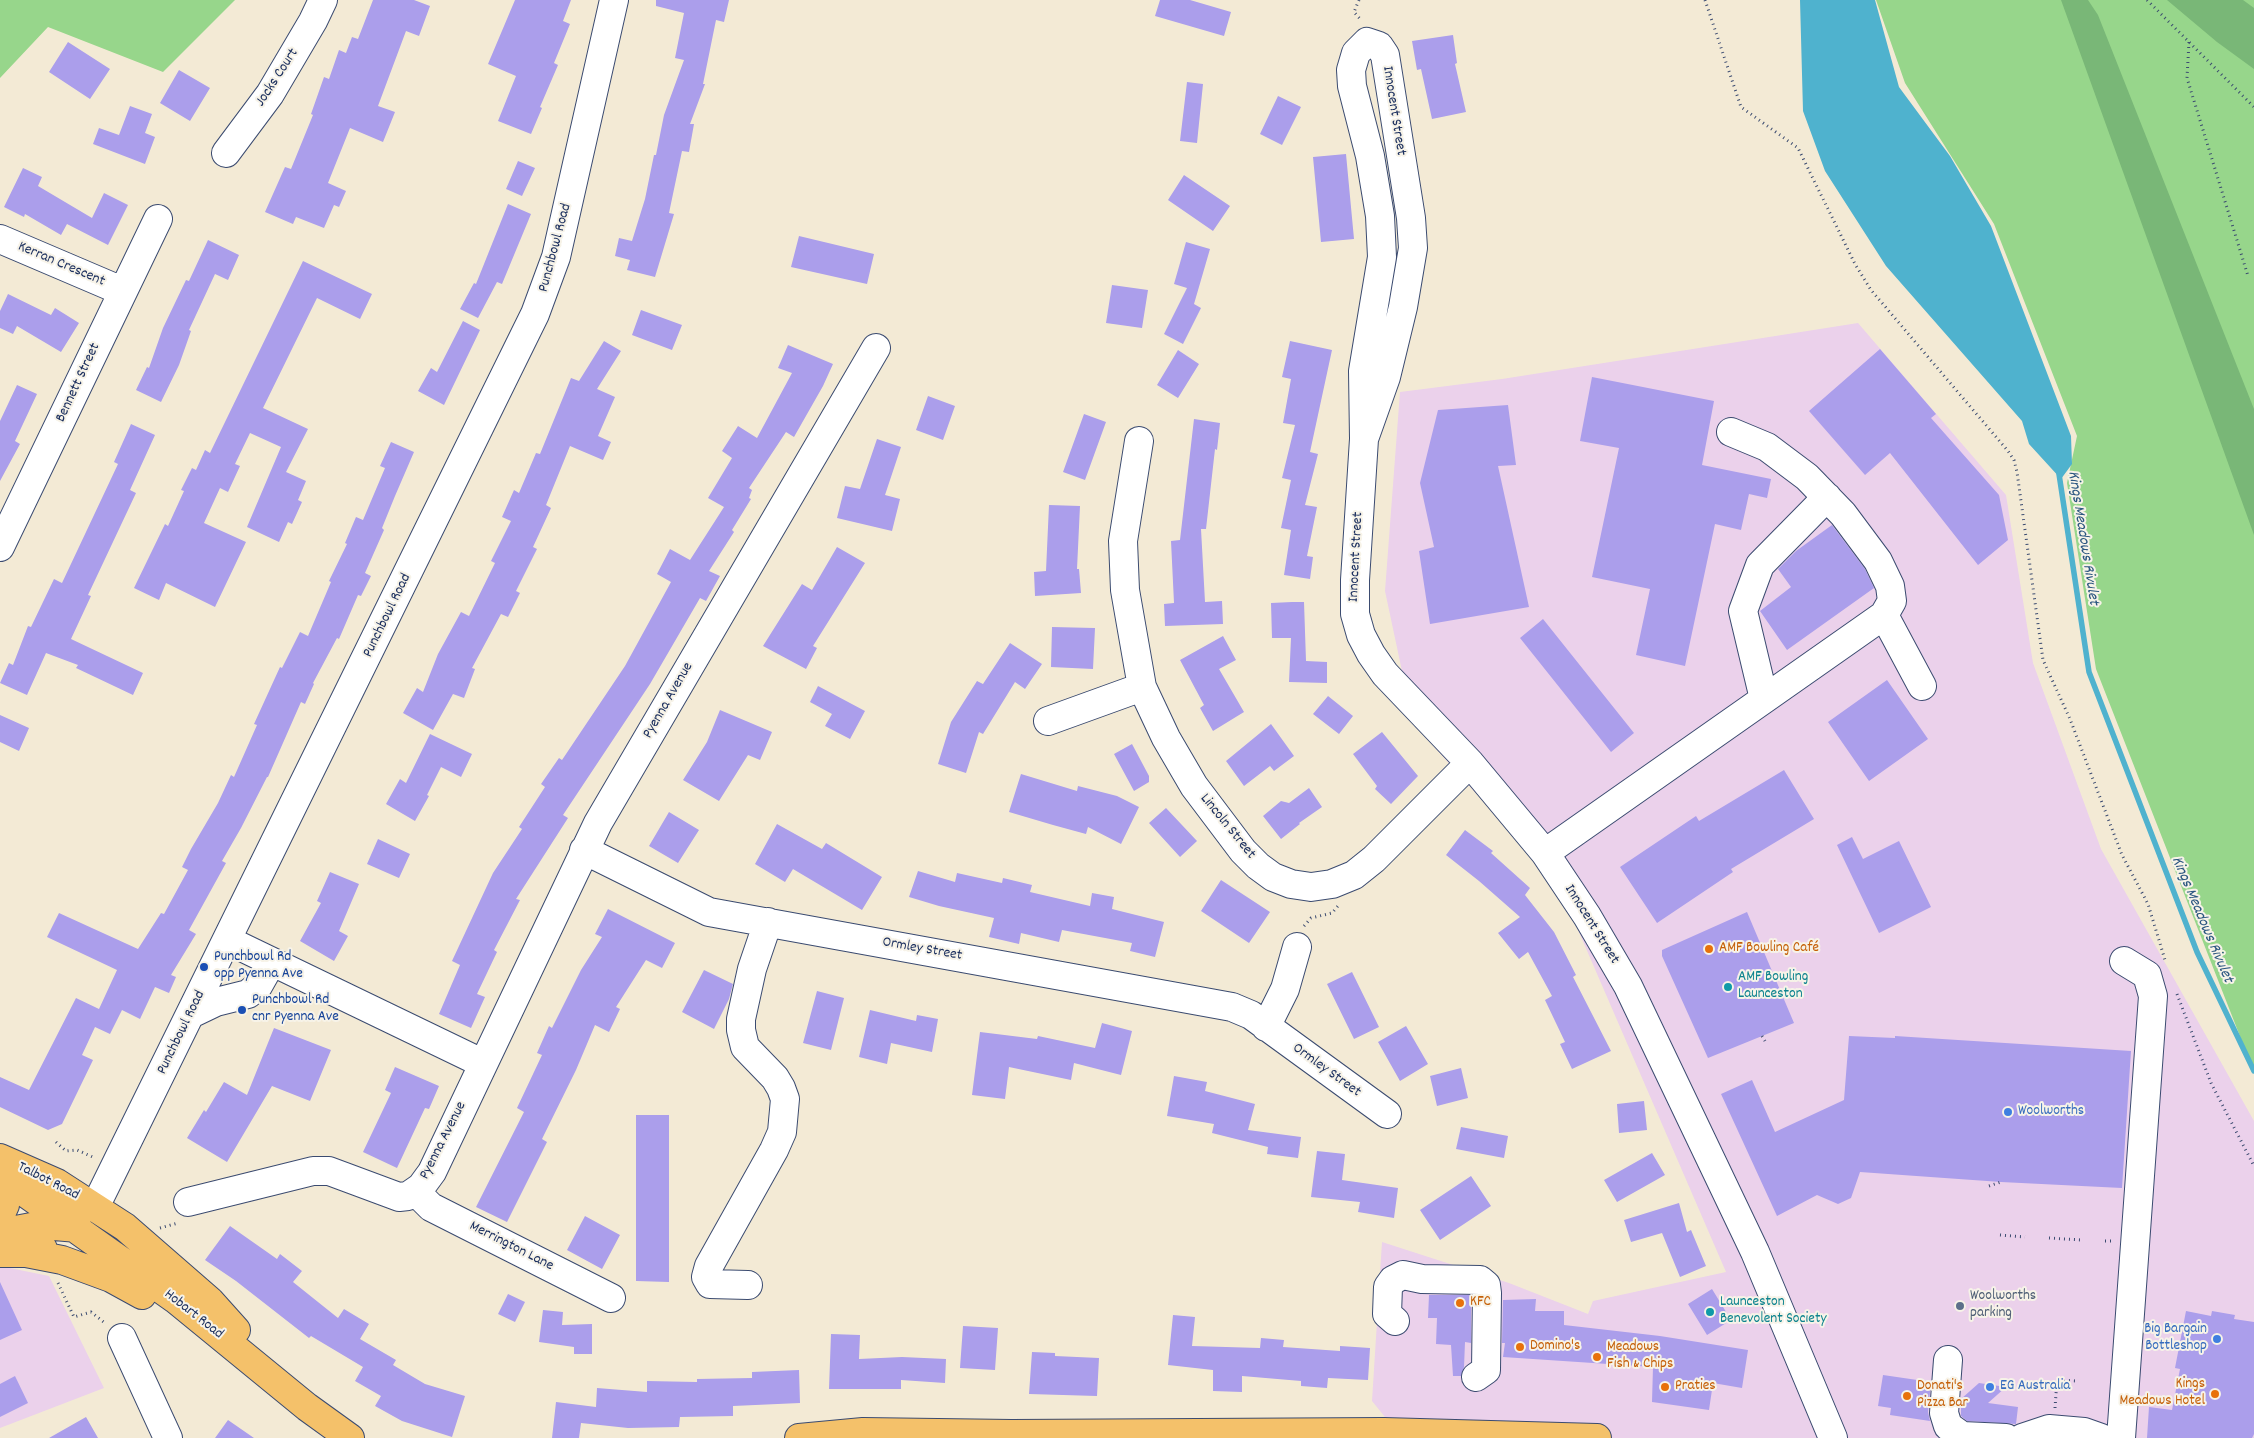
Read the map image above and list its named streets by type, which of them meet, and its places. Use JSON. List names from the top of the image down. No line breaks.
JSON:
{"streets":{"main road":["Talbot Road","Hobart Road"],"street":["Jocks Court","Innocent Street","Punchbowl Road","Kerran Crescent","Bennett Street","Pyenna Avenue","Lincoln Street","Ormley Street","Merrington Lane"]},"crossings":[["Innocent Street","Lincoln Street"],["Punchbowl Road","Talbot Road"],["Punchbowl Road","Hobart Road"],["Kerran Crescent","Bennett Street"],["Pyenna Avenue","Ormley Street"],["Pyenna Avenue","Merrington Lane"],["Talbot Road","Hobart Road"]],"water":["Kings Meadows Rivulet"],"places":["AMF Bowling Café","Punchbowl Rd opp Pyenna Ave","AMF Bowling Launceston","Punchbowl Rd cnr Pyenna Ave","Woolworths","KFC","Woolworths parking","Launceston Benevolent Society","Big Bargain Bottleshop","Domino's","Meadows Fish & Chips","Praties","EG Australia","Kings Meadows Hotel","Donati's Pizza Bar"]}
